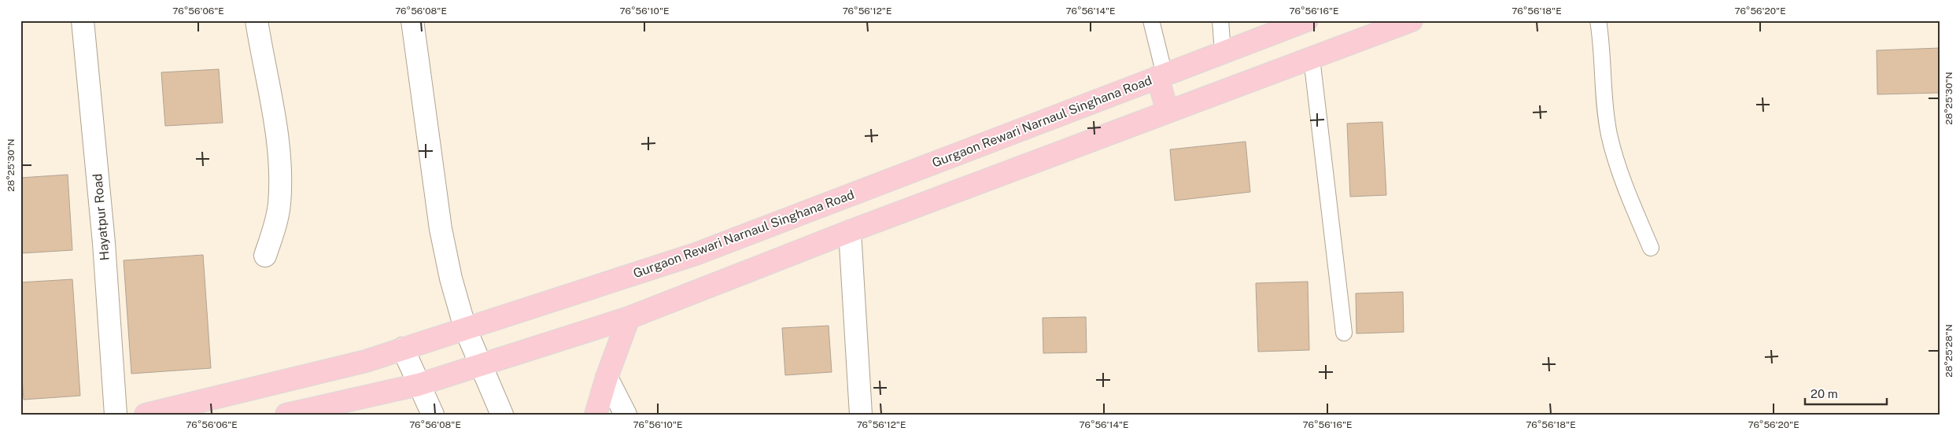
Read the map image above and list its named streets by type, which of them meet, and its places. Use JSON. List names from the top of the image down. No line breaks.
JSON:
{"streets":{"highway":["Gurgaon Rewari Narnaul Singhana Road"],"street":["Hayatpur Road"]},"scale_bar":"20 m","coordinates":["76°56'06\"E","76°56'08\"E","76°56'10\"E","76°56'12\"E","76°56'14\"E","76°56'16\"E","76°56'18\"E","76°56'20\"E","28°25'30\"N","28°25'28\"N"]}
